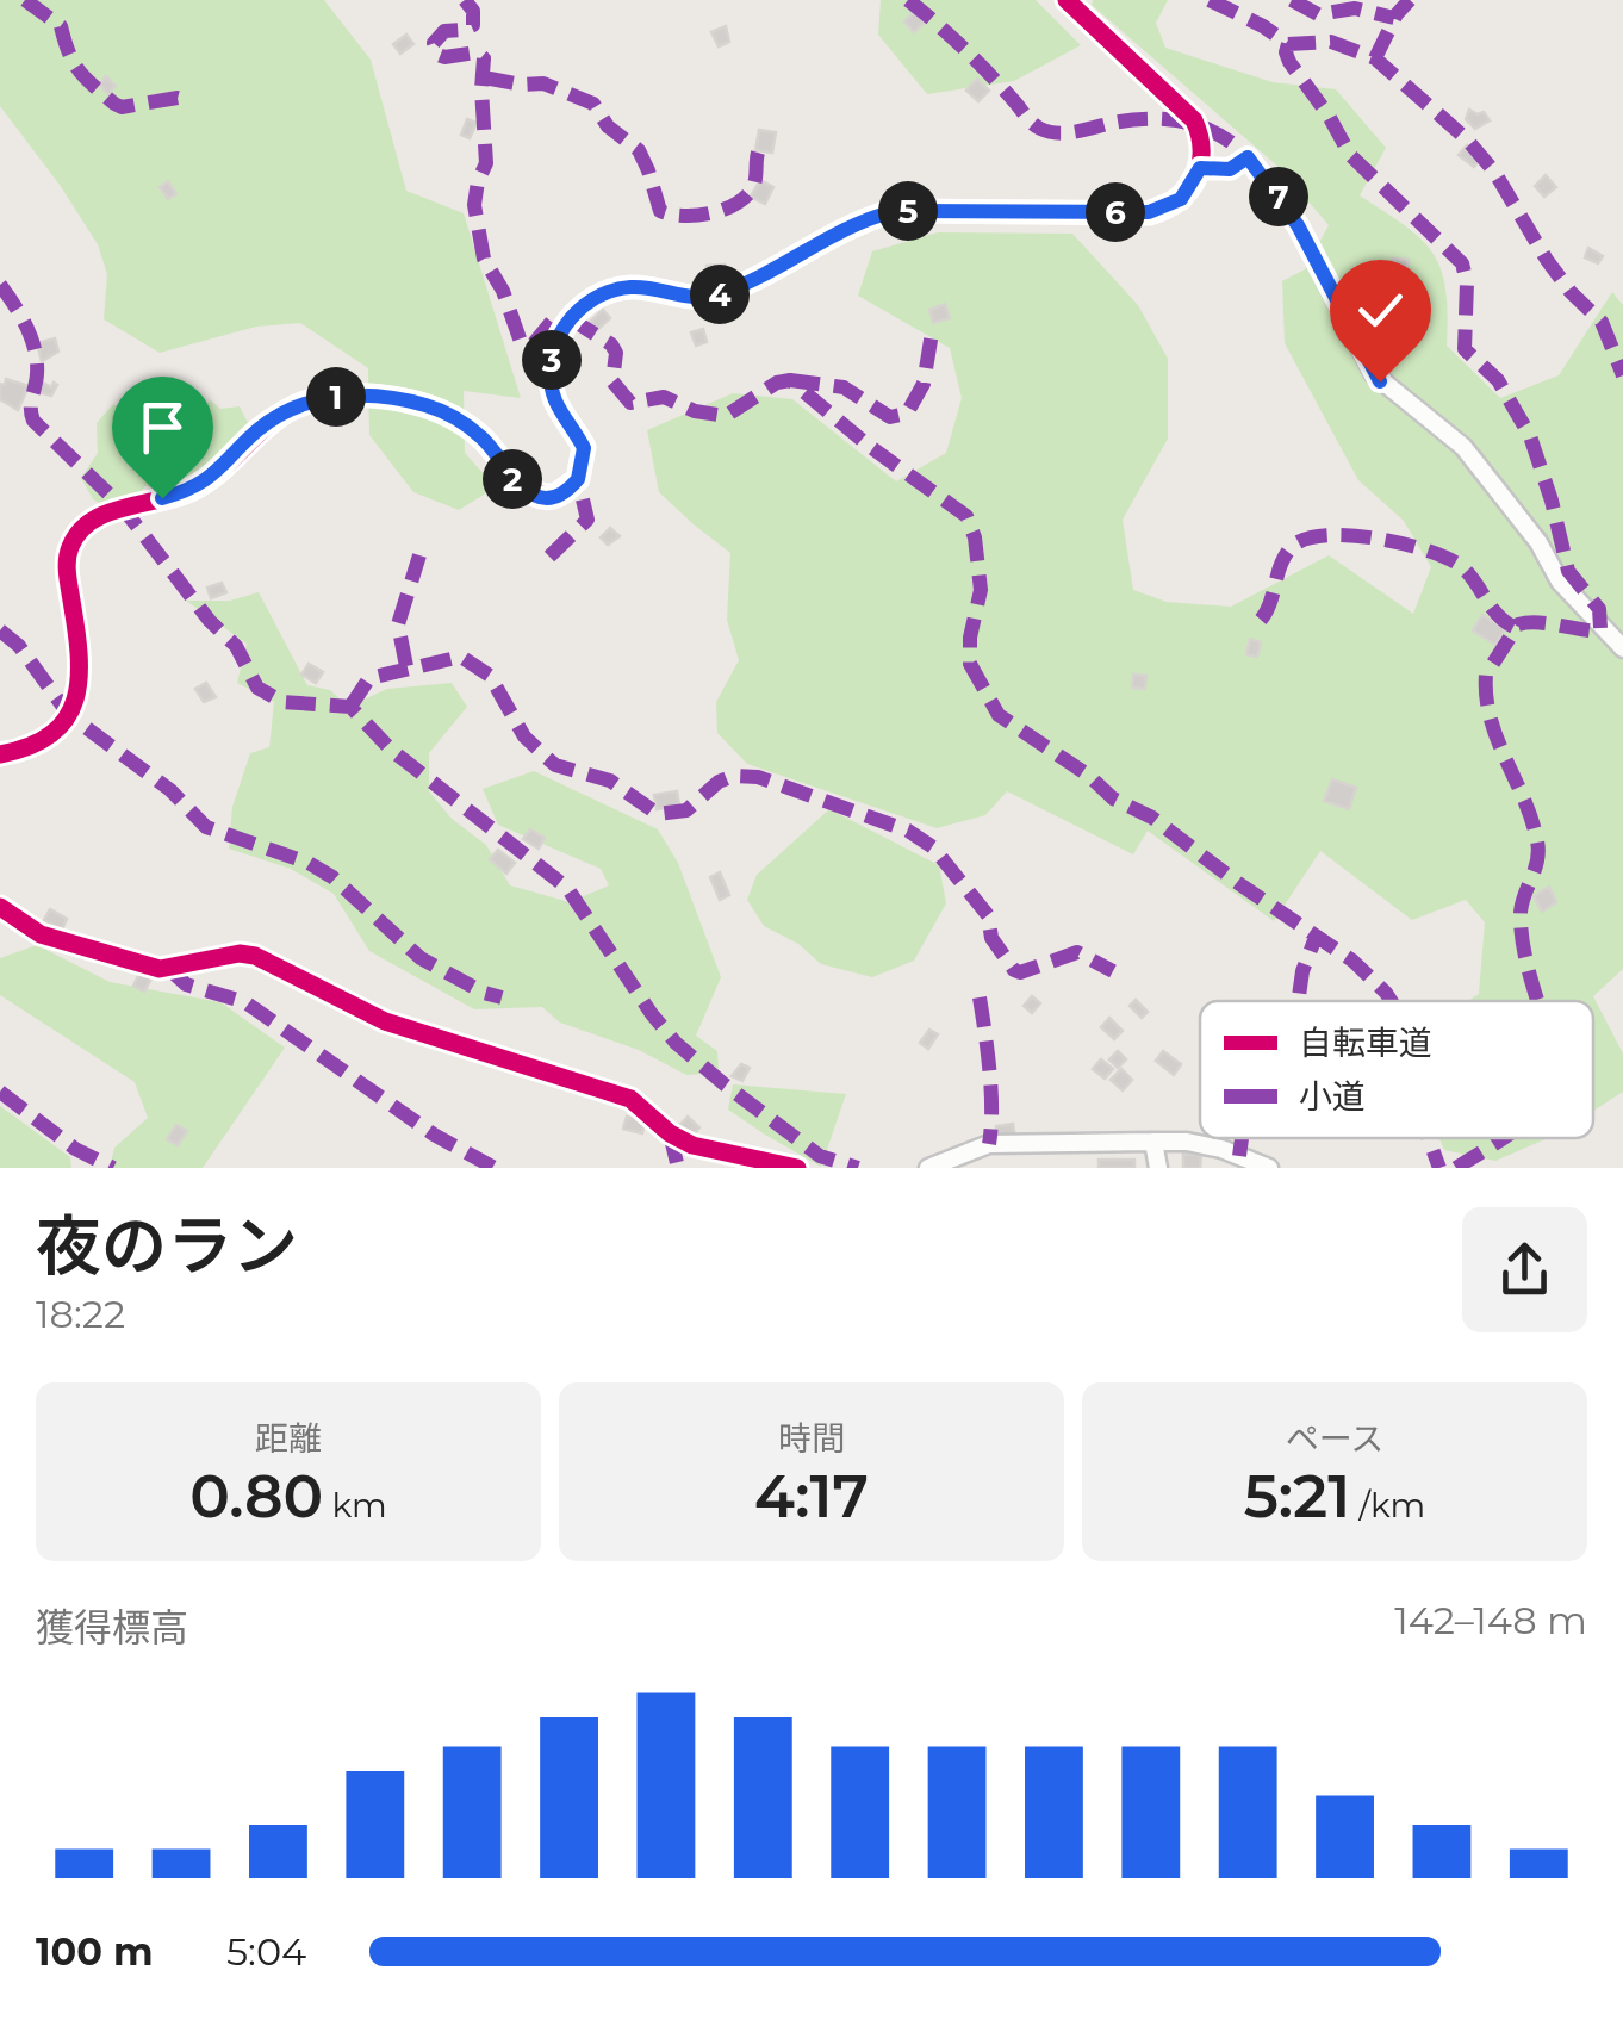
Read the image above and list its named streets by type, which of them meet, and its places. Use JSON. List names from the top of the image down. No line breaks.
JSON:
{"legend":["自転車道","小道"],"page":{"pins":["7","5","6","4","3","1","2"],"heading":["夜のラン","18:22"],"stats":[["距離","0.80 km"],["時間","4:17"],["ペース","5:21 /km"]],"chart":["獲得標高","142–148 m"],"list":[{"name":"100 m","note":"5:04"}]}}
